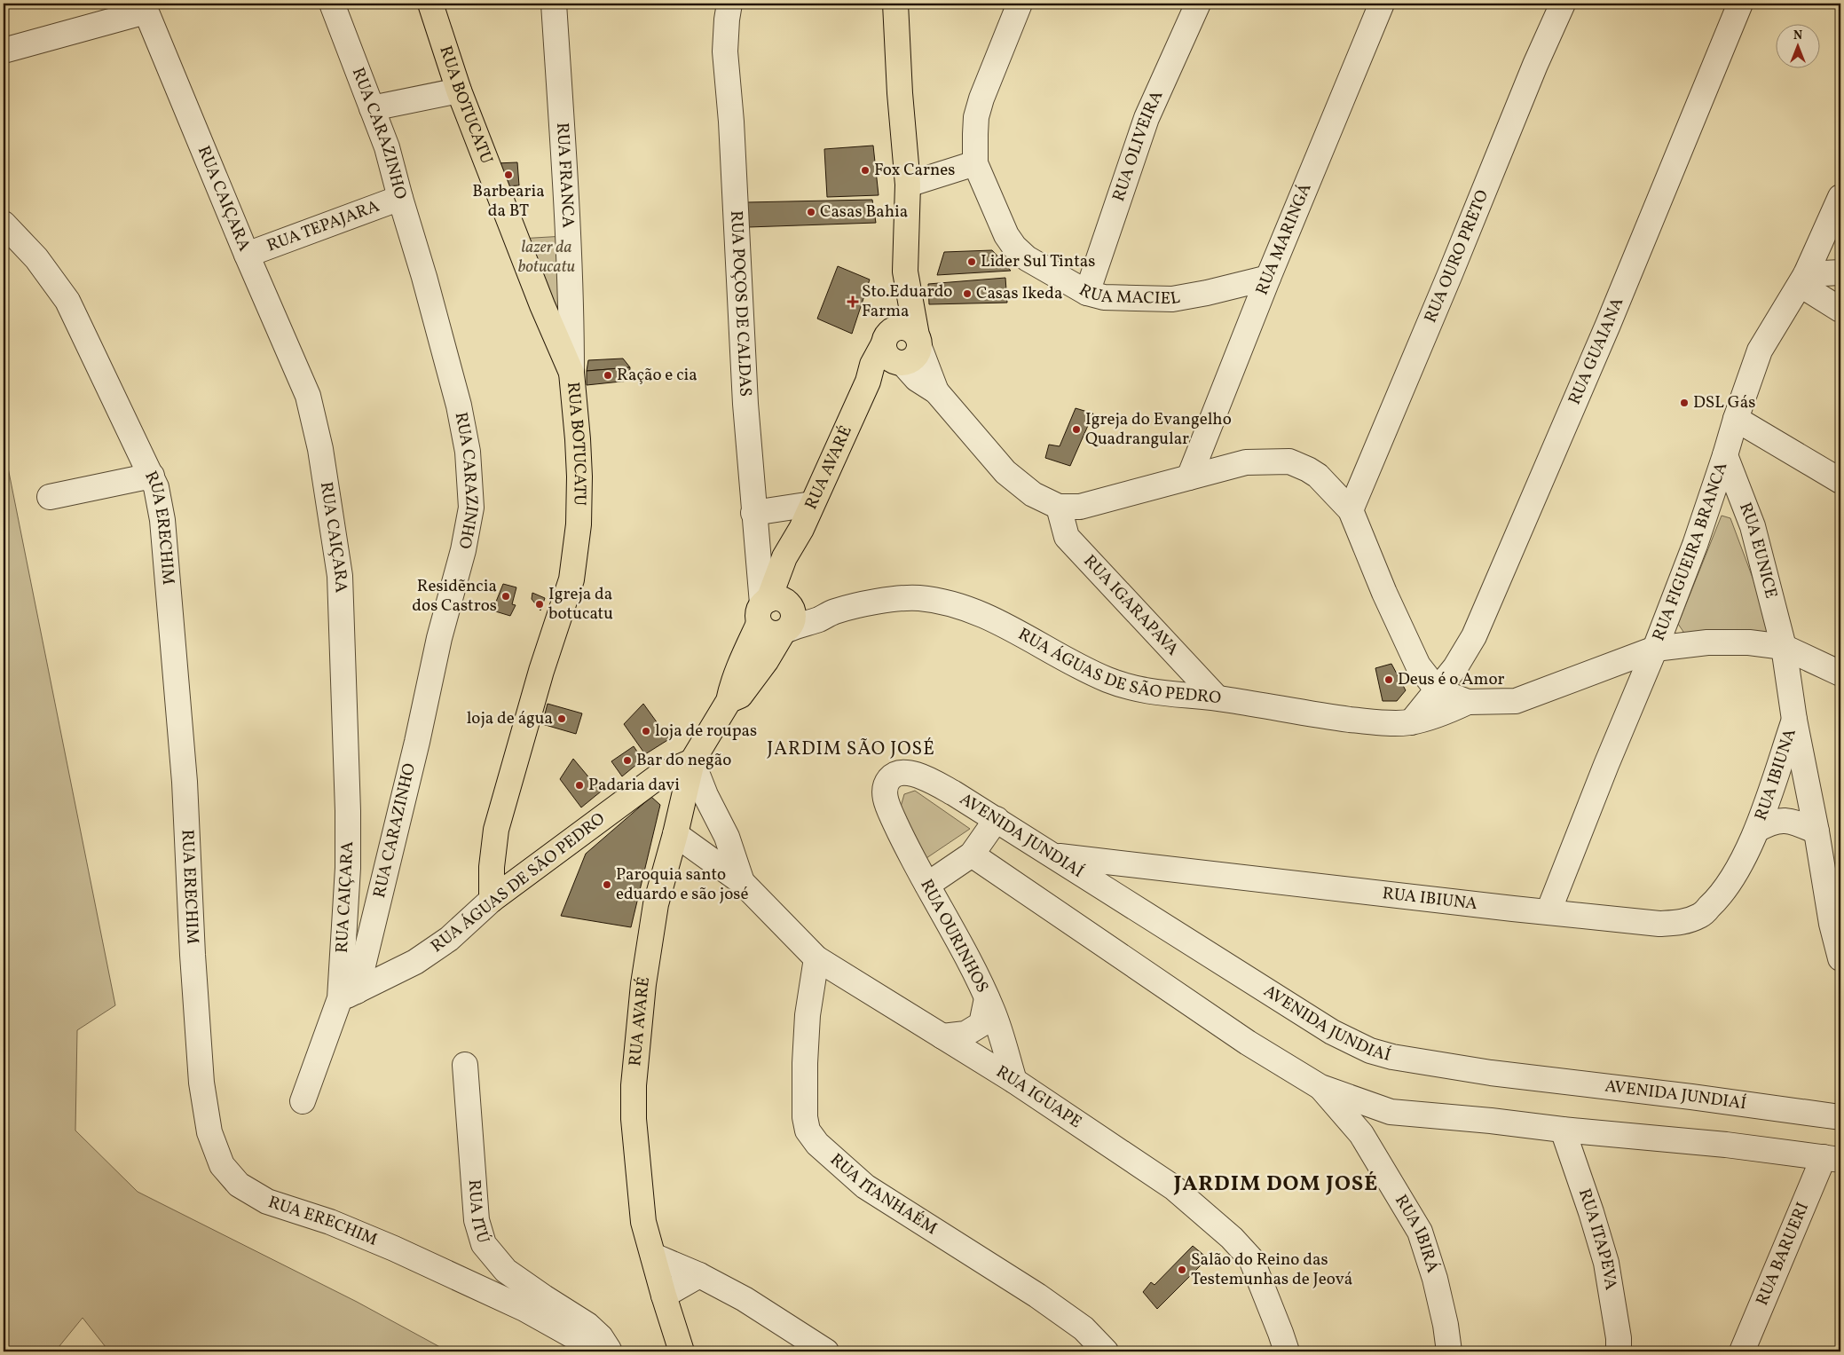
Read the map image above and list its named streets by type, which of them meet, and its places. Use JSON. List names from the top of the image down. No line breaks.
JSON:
{"streets":{"main road":["RUA BOTUCATU","RUA AVARÉ","RUA ÁGUAS DE SÃO PEDRO"],"street":["RUA CARAZINHO","RUA OLIVEIRA","RUA FRANCA","RUA CAIÇARA","RUA TEPAJARA","RUA MARINGÁ","RUA OURO PRETO","RUA MACIEL","RUA POÇOS DE CALDAS","RUA GUAIANA","RUA ERECHIM","RUA EUNICE","RUA FIGUEIRA BRANCA","RUA IGARAPAVA","RUA IBIUNA","AVENIDA JUNDIAÍ","RUA OURINHOS","RUA IGUAPE","RUA ITANHAÉM","RUA ITÚ","RUA IBIRÁ","RUA ITAPEVA","RUA BARUERI"]},"crossings":[["RUA BOTUCATU","RUA FRANCA"],["RUA BOTUCATU","RUA ÁGUAS DE SÃO PEDRO"],["RUA CARAZINHO","RUA CAIÇARA"],["RUA CARAZINHO","RUA TEPAJARA"],["RUA CARAZINHO","RUA ÁGUAS DE SÃO PEDRO"],["RUA OLIVEIRA","RUA MACIEL"],["RUA CAIÇARA","RUA TEPAJARA"],["RUA CAIÇARA","RUA ÁGUAS DE SÃO PEDRO"],["RUA MARINGÁ","RUA MACIEL"],["RUA POÇOS DE CALDAS","RUA AVARÉ"],["RUA POÇOS DE CALDAS","RUA ÁGUAS DE SÃO PEDRO"],["RUA AVARÉ","RUA ÁGUAS DE SÃO PEDRO"],["RUA AVARÉ","RUA IGUAPE"],["RUA EUNICE","RUA FIGUEIRA BRANCA"],["RUA EUNICE","RUA IBIUNA"],["RUA FIGUEIRA BRANCA","RUA IBIUNA"],["RUA IGARAPAVA","RUA ÁGUAS DE SÃO PEDRO"],["RUA ÁGUAS DE SÃO PEDRO","RUA IGUAPE"],["RUA IBIUNA","AVENIDA JUNDIAÍ"],["AVENIDA JUNDIAÍ","RUA OURINHOS"],["RUA OURINHOS","RUA IGUAPE"],["RUA IGUAPE","RUA ITANHAÉM"]],"districts":["JARDIM SÃO JOSÉ","JARDIM DOM JOSÉ"],"parks":["lazer da botucatu"],"places":{"other":["Fox Carnes","Barbearia da BT","Casas Bahia","Lider Sul Tintas","Casas Ikeda","Ração e cia","DSL Gás","Igreja do Evangelho Quadrangular","Residẽncia dos Castros","Igreja da botucatu","Deus é o Amor","loja de água","loja de roupas","Bar do negão","Padaria davi","Paroquia santo eduardo e são josé","Salão do Reino das Testemunhas de Jeová"],"health":["Sto.Eduardo Farma"]},"north":"top"}
